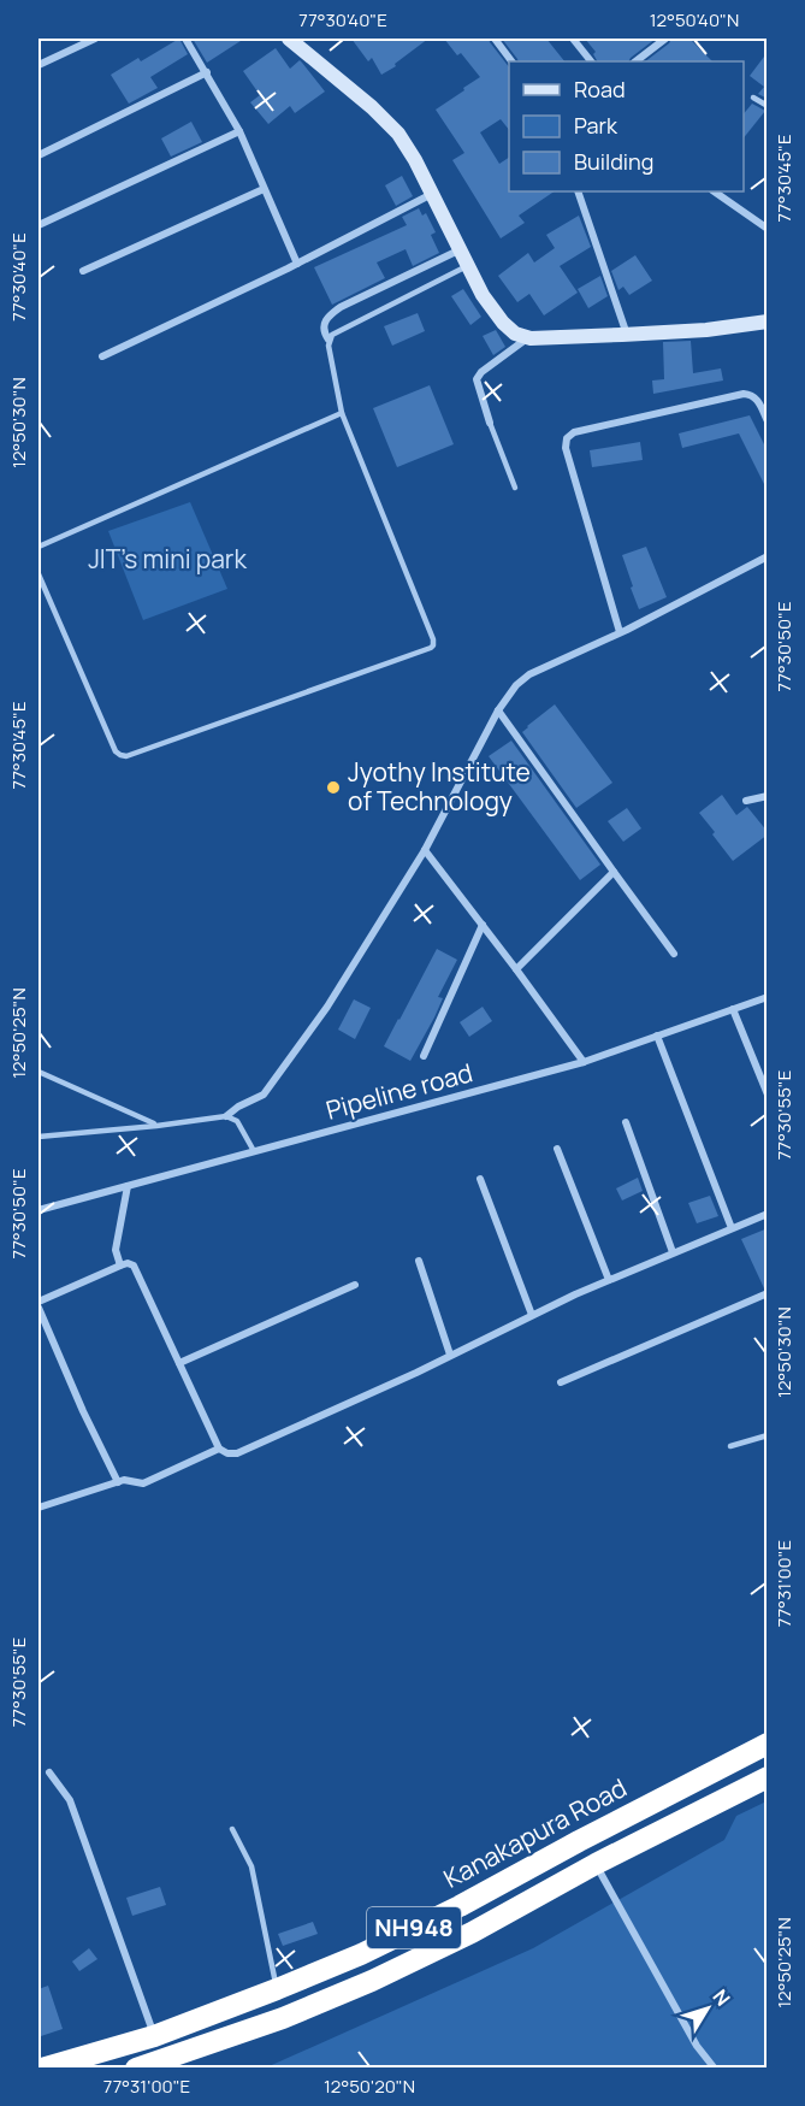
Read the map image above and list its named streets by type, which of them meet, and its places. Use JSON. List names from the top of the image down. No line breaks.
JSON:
{"streets":{"highway":["Kanakapura Road","NH948"],"street":["Pipeline road"]},"parks":["JIT's mini park"],"places":["Jyothy Institute of Technology"],"legend":["Road","Park","Building"],"north":"top right","coordinates":["77°30'40\"E","12°50'40\"N","77°30'45\"E","12°50'30\"N","77°30'50\"E","12°50'25\"N","77°30'55\"E","77°31'00\"E","12°50'20\"N"]}
